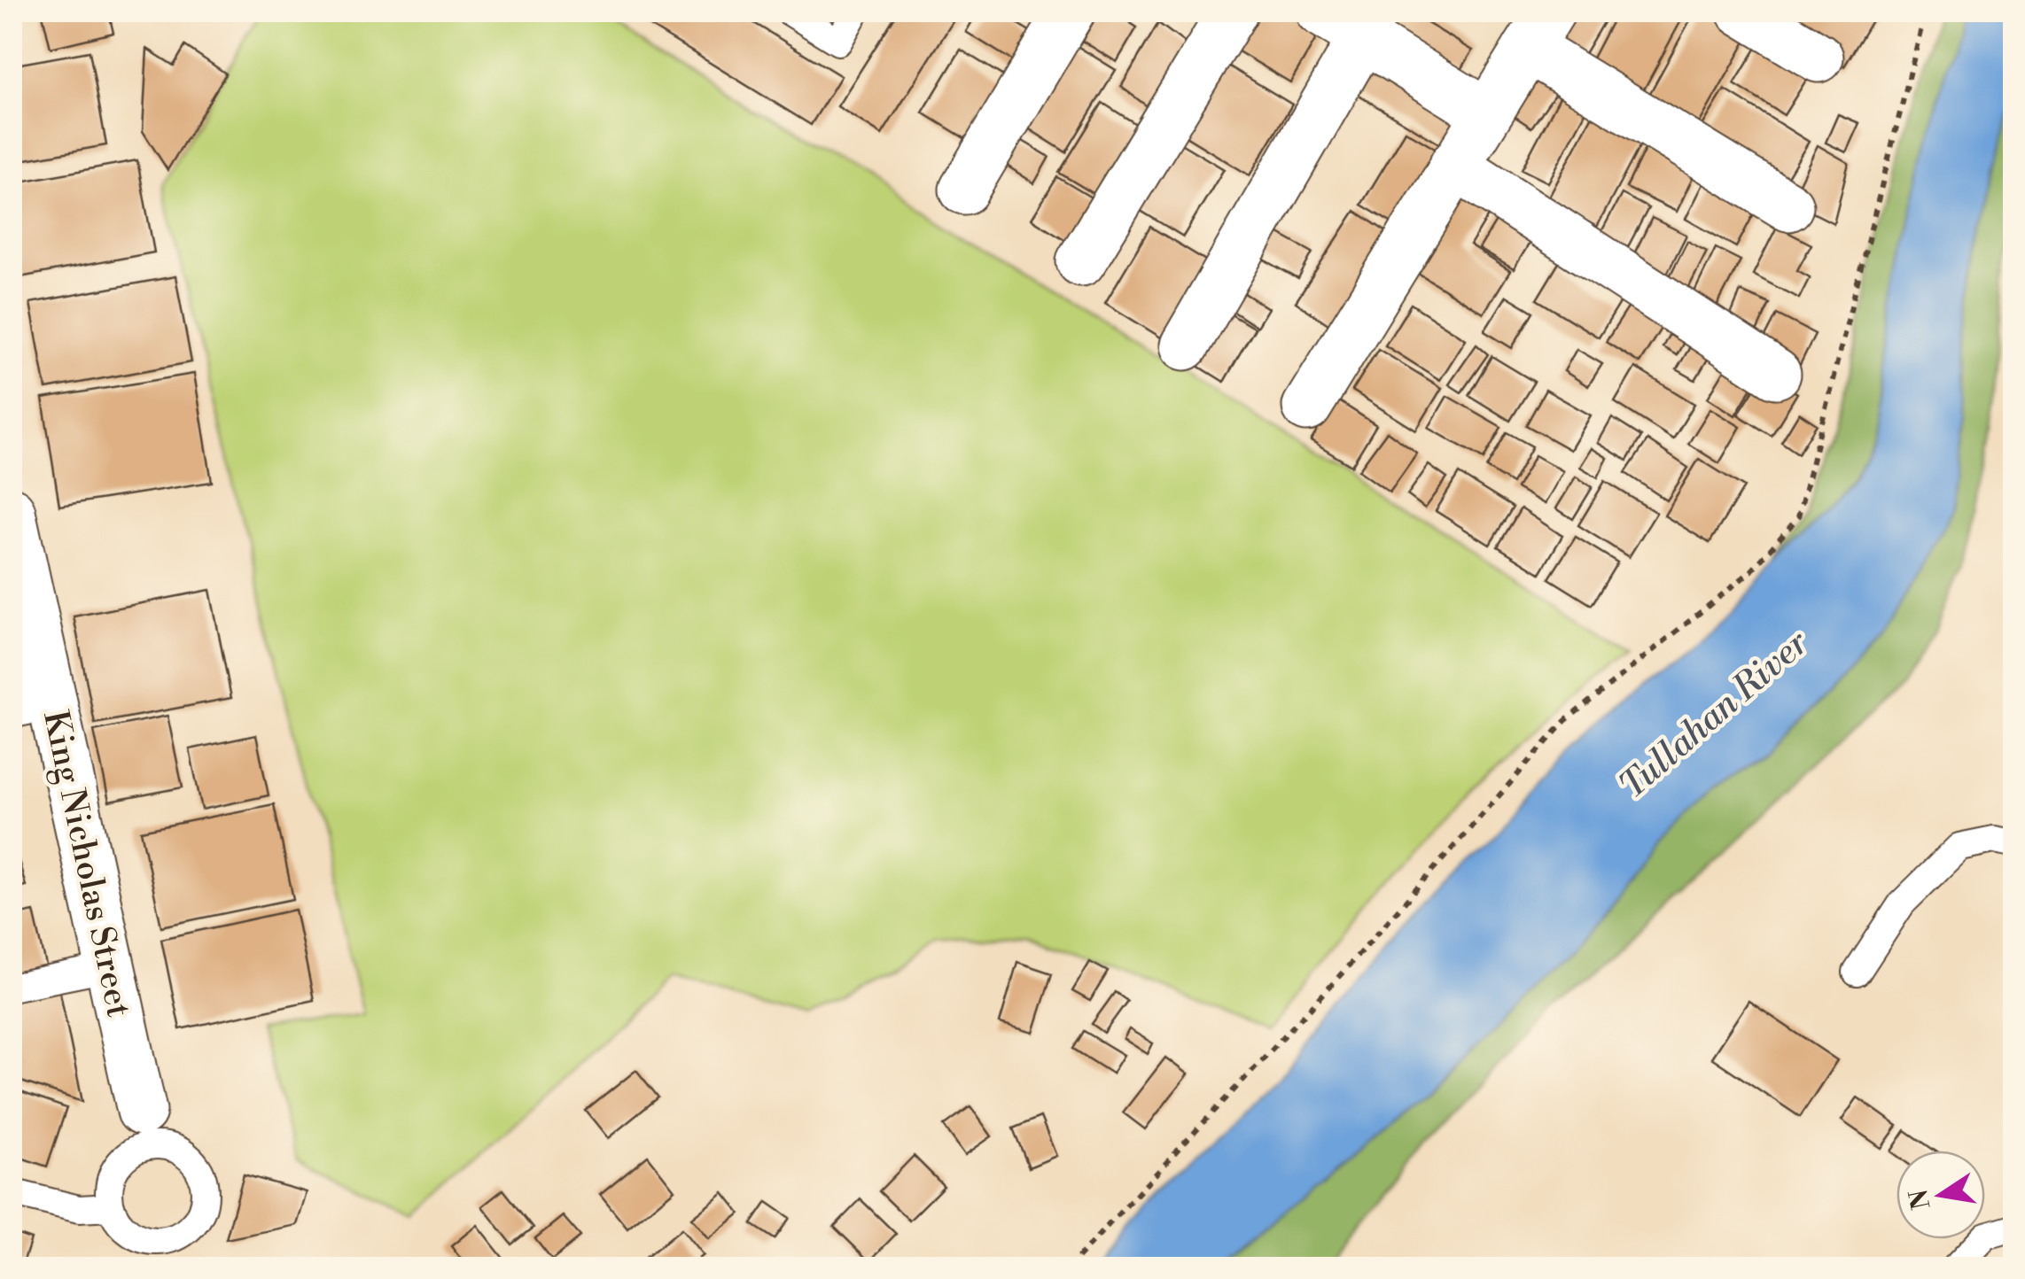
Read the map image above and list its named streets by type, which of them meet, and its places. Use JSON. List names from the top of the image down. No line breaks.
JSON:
{"streets":{"street":["King Nicholas Street"]},"water":["Tullahan River"],"north":"left"}
